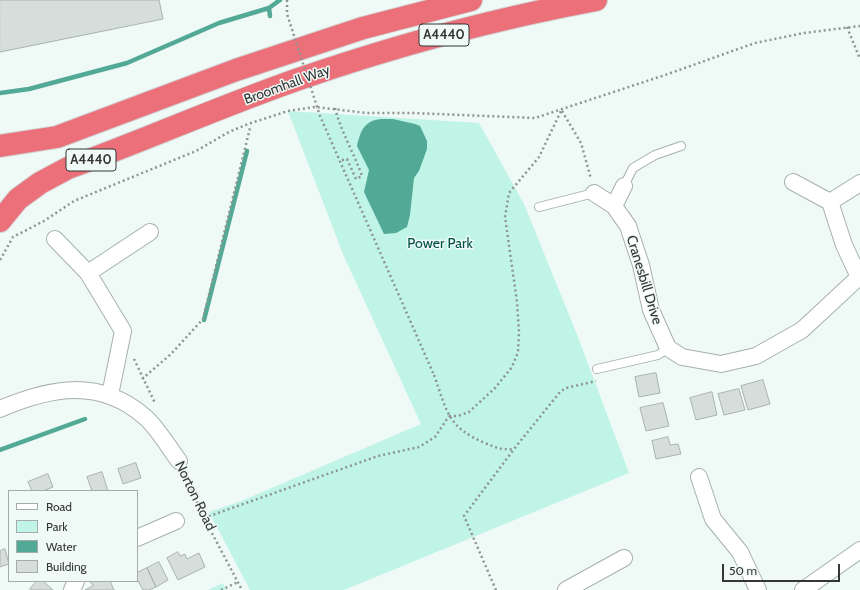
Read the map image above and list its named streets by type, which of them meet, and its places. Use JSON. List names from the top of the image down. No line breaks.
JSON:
{"streets":{"highway":["A4440","Broomhall Way"],"street":["Cranesbill Drive","Norton Road"]},"parks":["Power Park"],"legend":["Road","Park","Water","Building"],"scale_bar":"50 m"}
